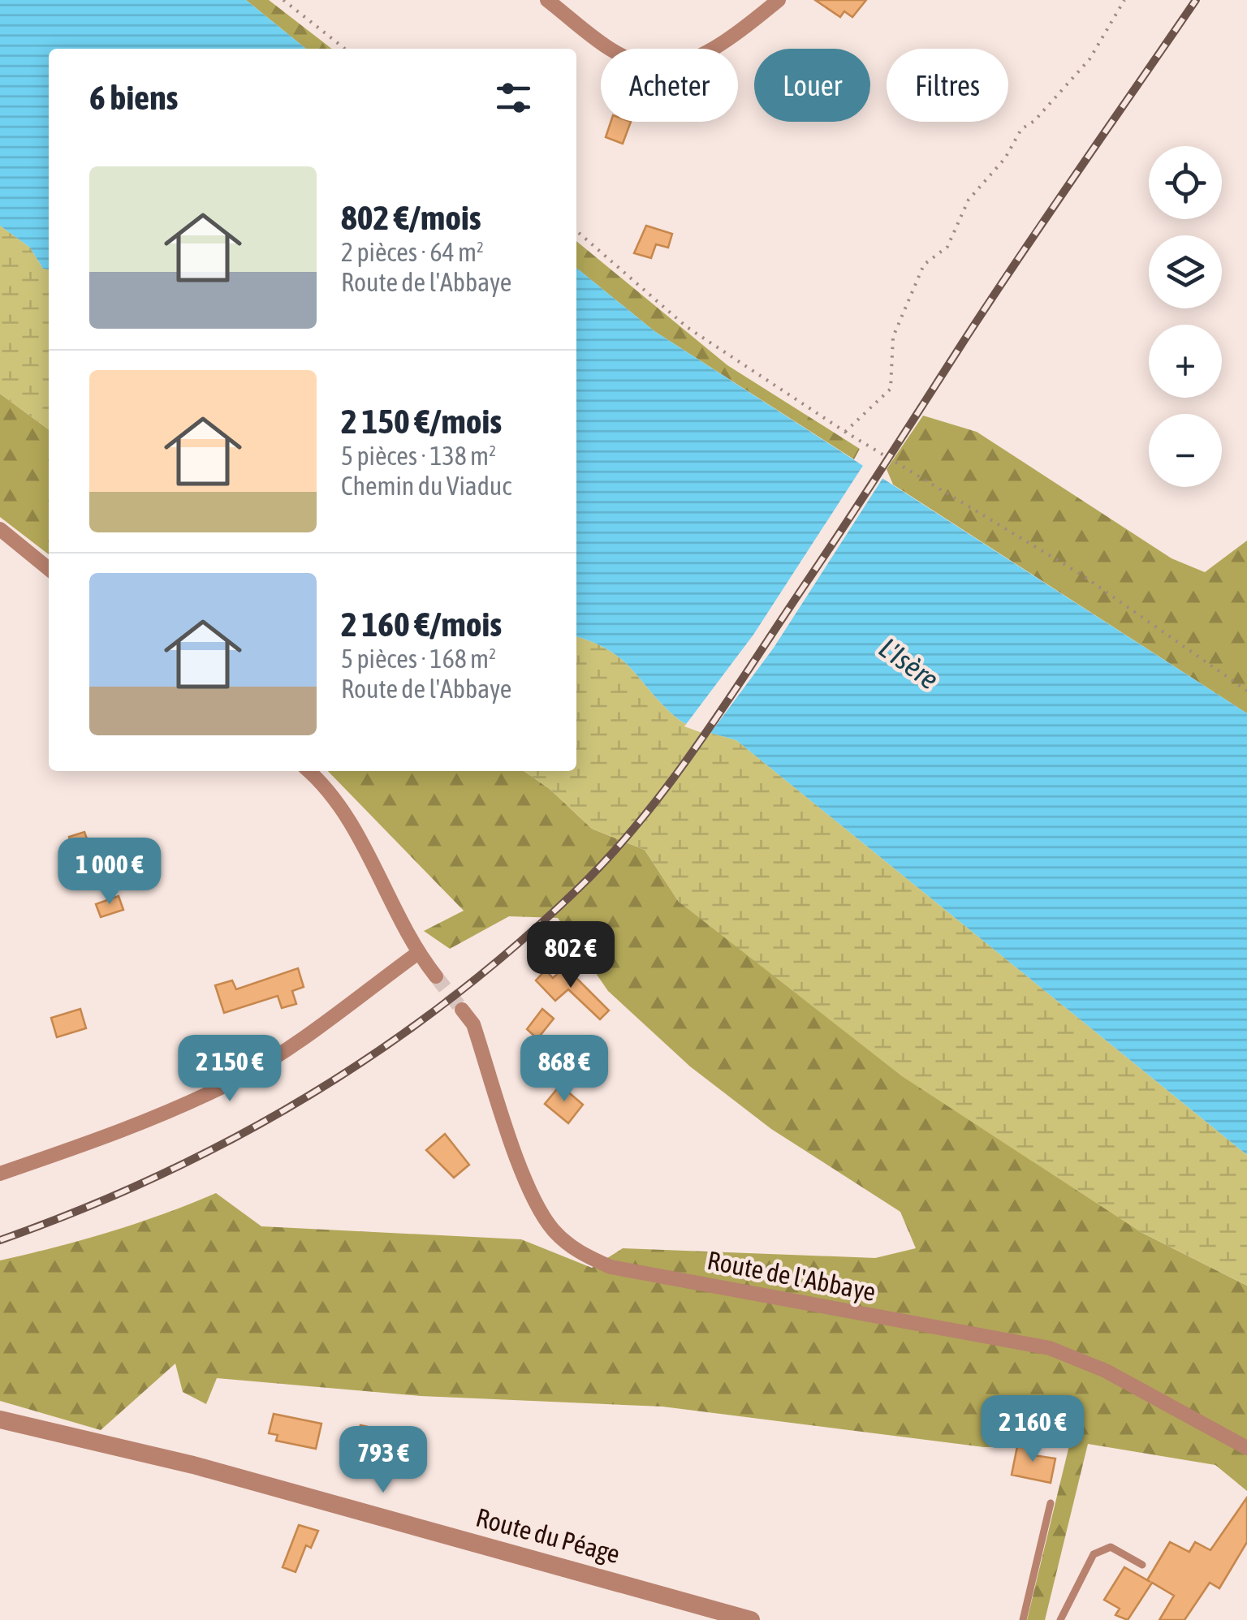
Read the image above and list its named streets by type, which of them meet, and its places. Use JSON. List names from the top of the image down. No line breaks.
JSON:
{"streets":{"street":["Route de l'Abbaye","Route du Péage"]},"water":["L'Isère"],"page":{"chip":["Acheter","Louer","Filtres"],"heading":"6 biens","map_buttons":["+","−"],"list":[{"name":"802 €/mois","note":"2 pièces · 64 m² · Route de l'Abbaye"},{"name":"2 150 €/mois","note":"5 pièces · 138 m² · Chemin du Viaduc"},{"name":"2 160 €/mois","note":"5 pièces · 168 m² · Route de l'Abbaye"}],"price":["1 000 €","802 €","2 150 €","868 €","2 160 €","793 €"]}}
